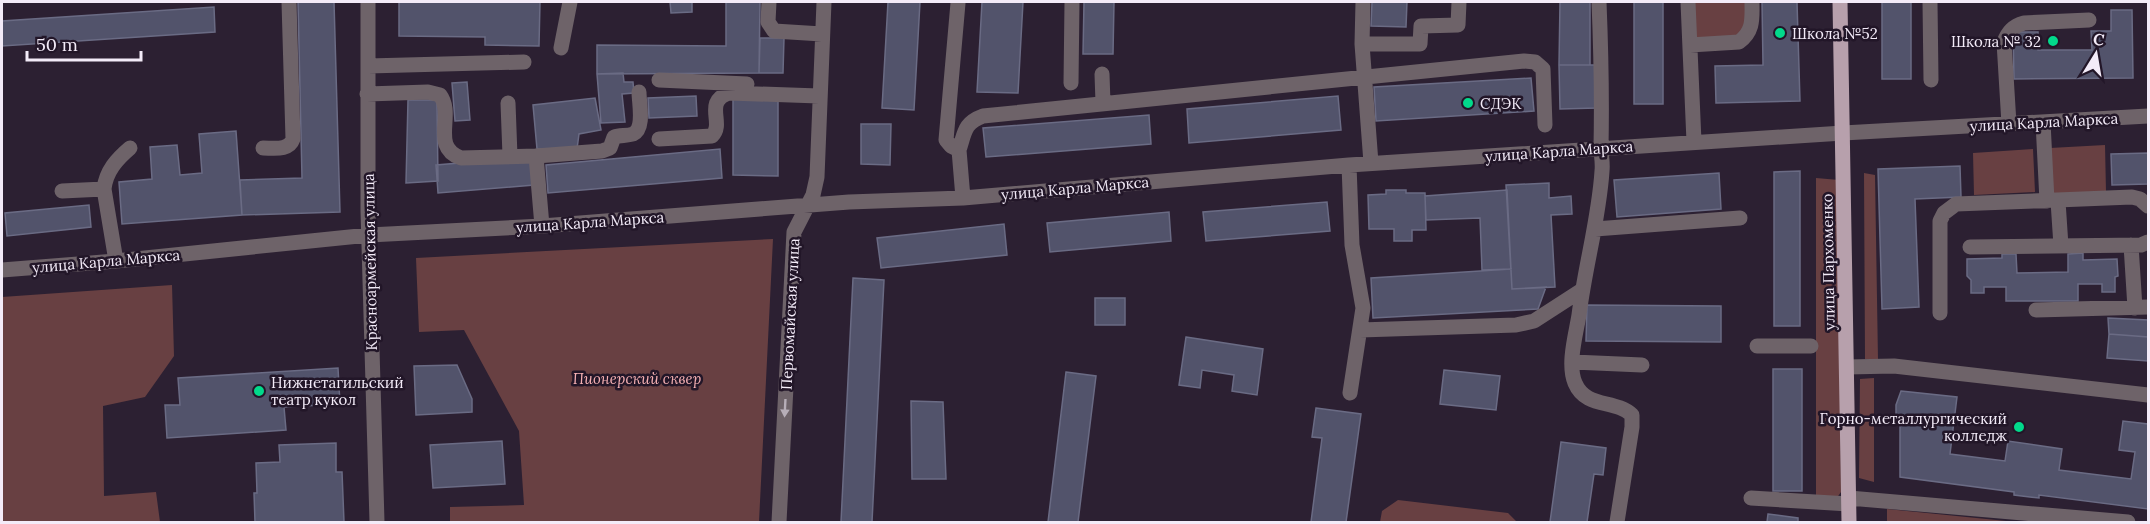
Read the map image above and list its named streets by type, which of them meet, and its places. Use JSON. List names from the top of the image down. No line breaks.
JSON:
{"streets":{"main road":["улица Пархоменко"],"street":["улица Карла Маркса","Красноармейская улица","Первомайская улица"]},"crossings":[["улица Карла Маркса","Красноармейская улица"],["улица Карла Маркса","улица Пархоменко"],["улица Карла Маркса","Первомайская улица"]],"one_way":["Первомайская улица"],"parks":["Пионерский сквер"],"places":["Школа №52","Школа № 32","СДЭК","Нижнетагильский театр кукол","Горно-металлургический колледж"],"scale_bar":"50 m","north":"top"}
